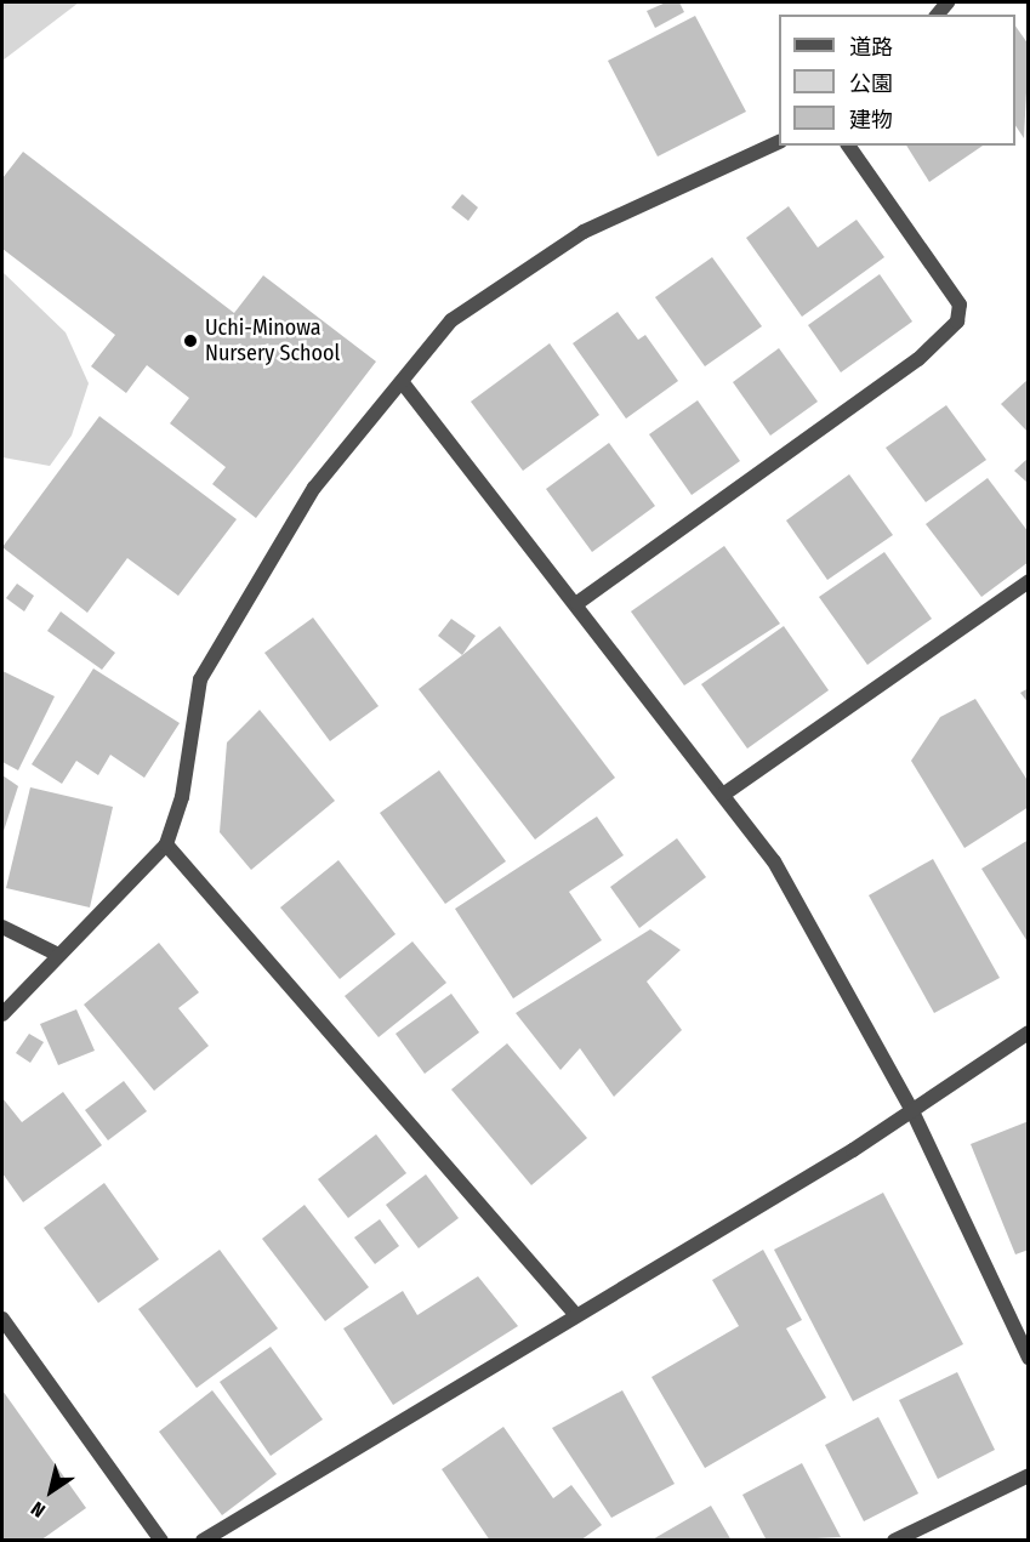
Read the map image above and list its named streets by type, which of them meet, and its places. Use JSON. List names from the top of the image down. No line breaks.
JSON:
{"places":["Uchi-Minowa Nursery School"],"legend":["道路","公園","建物"],"north":"bottom left"}
